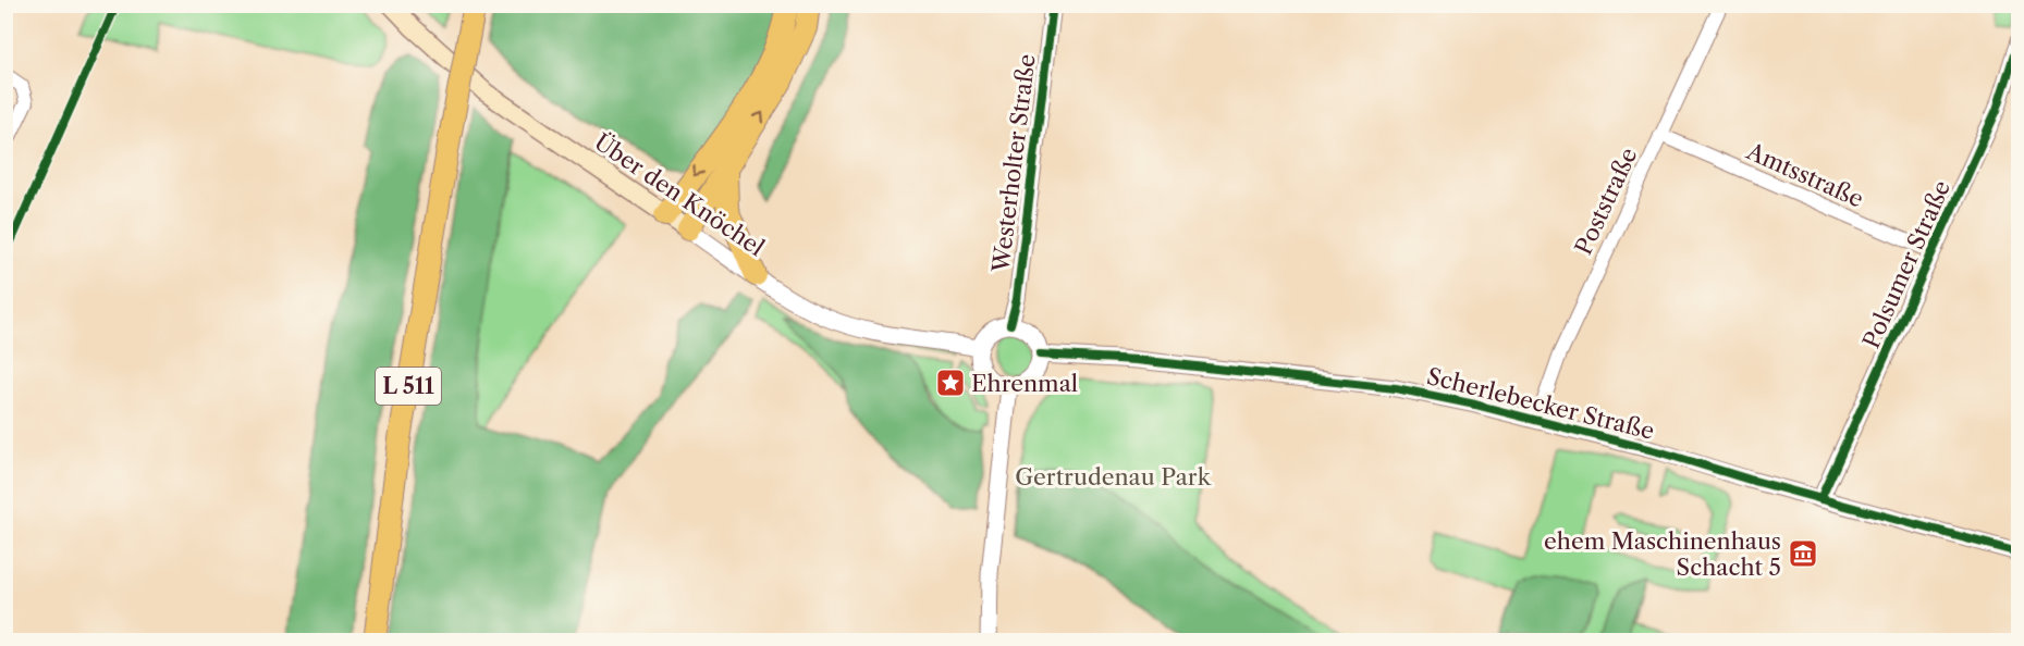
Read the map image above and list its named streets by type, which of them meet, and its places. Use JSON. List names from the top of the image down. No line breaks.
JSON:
{"streets":{"main road":["Über den Knöchel","L 511"],"street":["Westerholter Straße","Amtsstraße","Poststraße","Polsumer Straße","Scherlebecker Straße"]},"crossings":[["Westerholter Straße","Über den Knöchel"],["Westerholter Straße","Scherlebecker Straße"],["Amtsstraße","Poststraße"],["Amtsstraße","Polsumer Straße"],["Über den Knöchel","Scherlebecker Straße"],["Poststraße","Scherlebecker Straße"],["Polsumer Straße","Scherlebecker Straße"]],"parks":["Gertrudenau Park"],"places":{"place":["Ehrenmal"],"museum":["ehem Maschinenhaus Schacht 5"]}}
